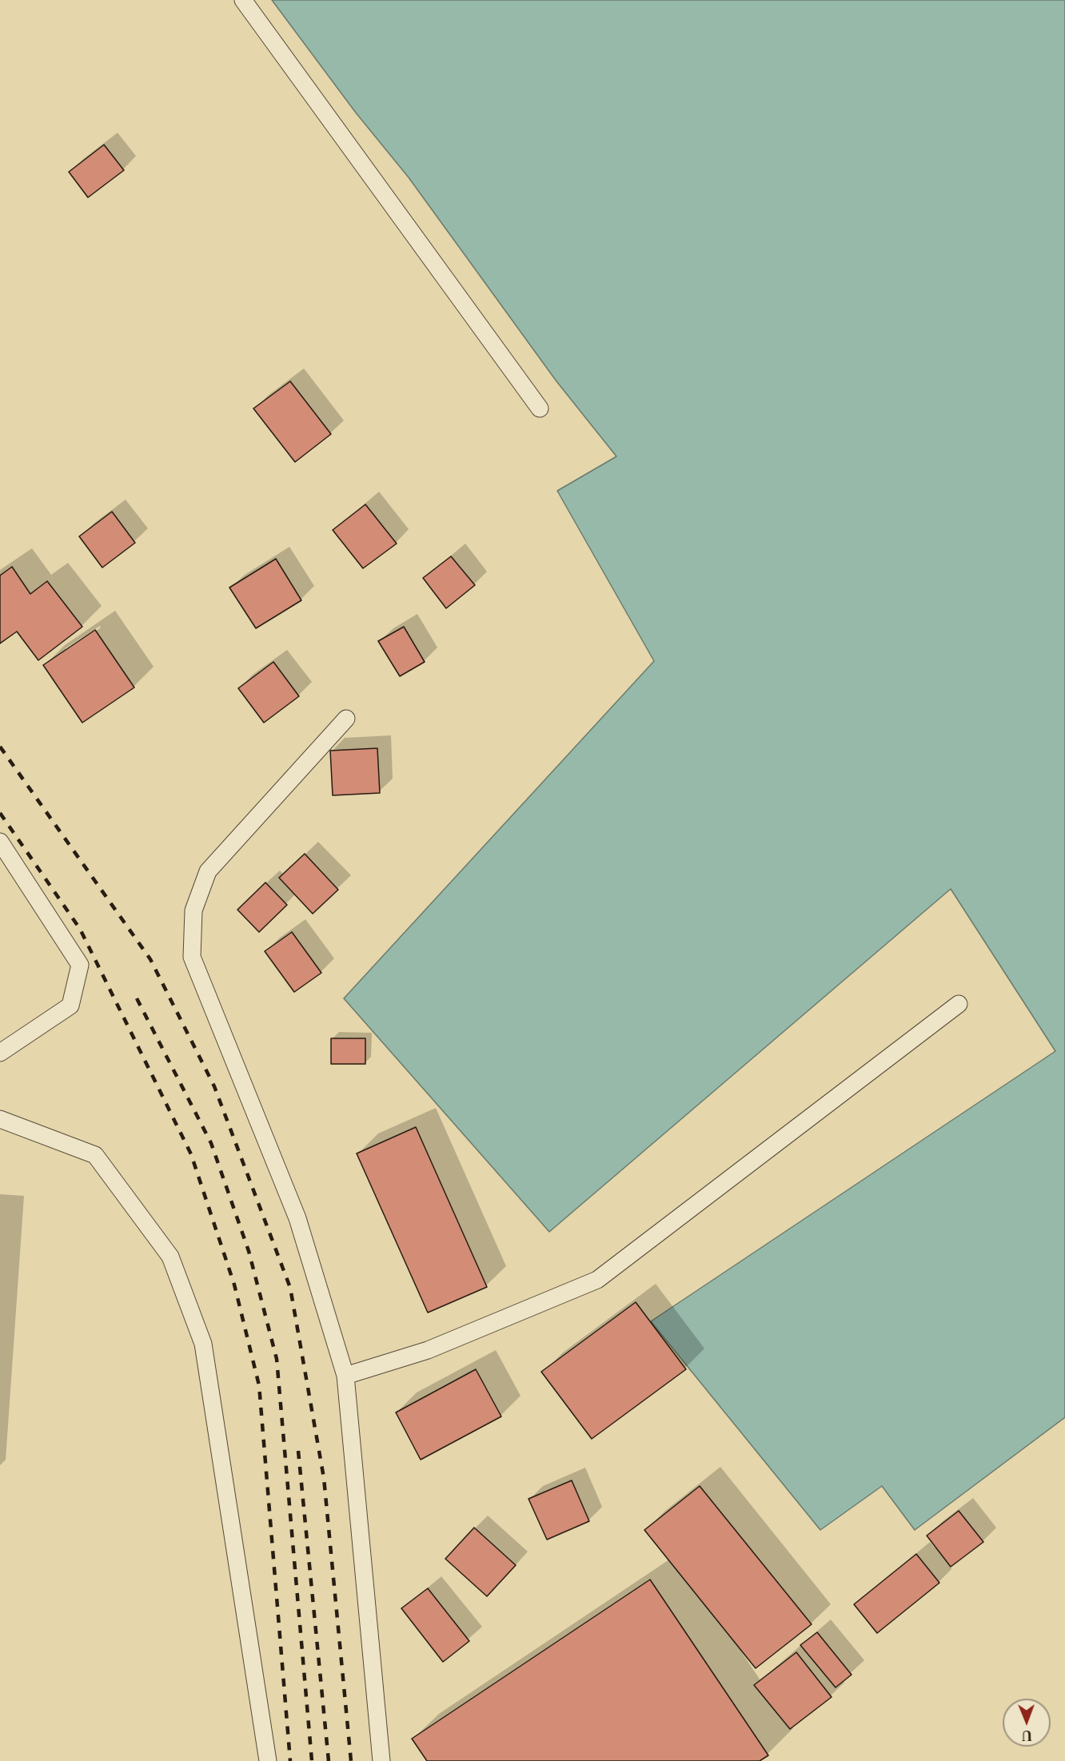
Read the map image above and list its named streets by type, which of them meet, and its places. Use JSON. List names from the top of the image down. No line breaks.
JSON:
{"north":"bottom"}
